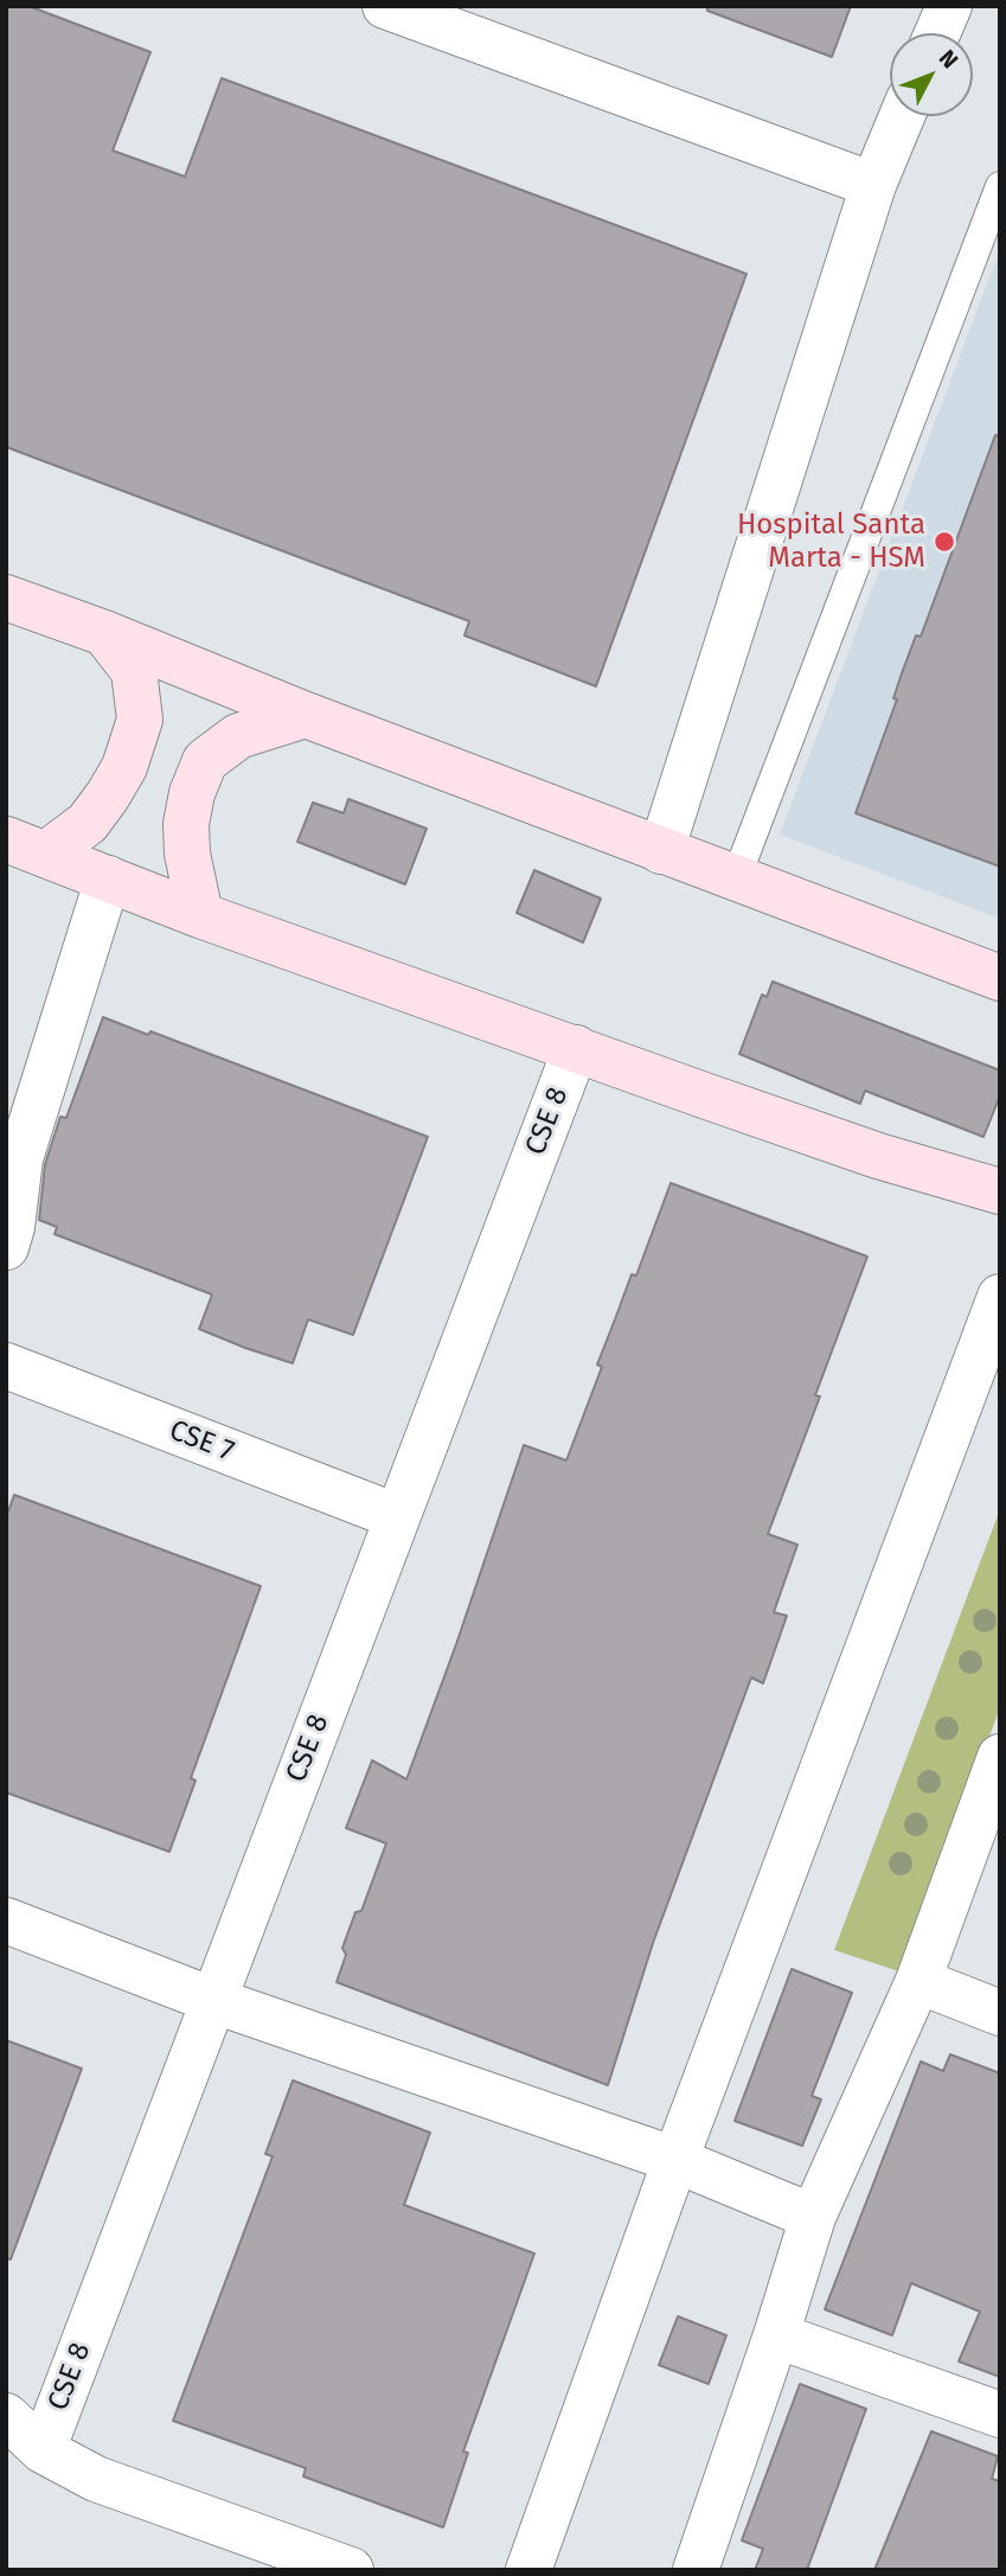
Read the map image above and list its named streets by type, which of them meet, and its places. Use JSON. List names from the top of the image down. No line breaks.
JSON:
{"streets":{"street":["CSE 8","CSE 7"]},"crossings":[["CSE 8","CSE 7"]],"places":["Hospital Santa Marta - HSM"],"north":"top right"}
